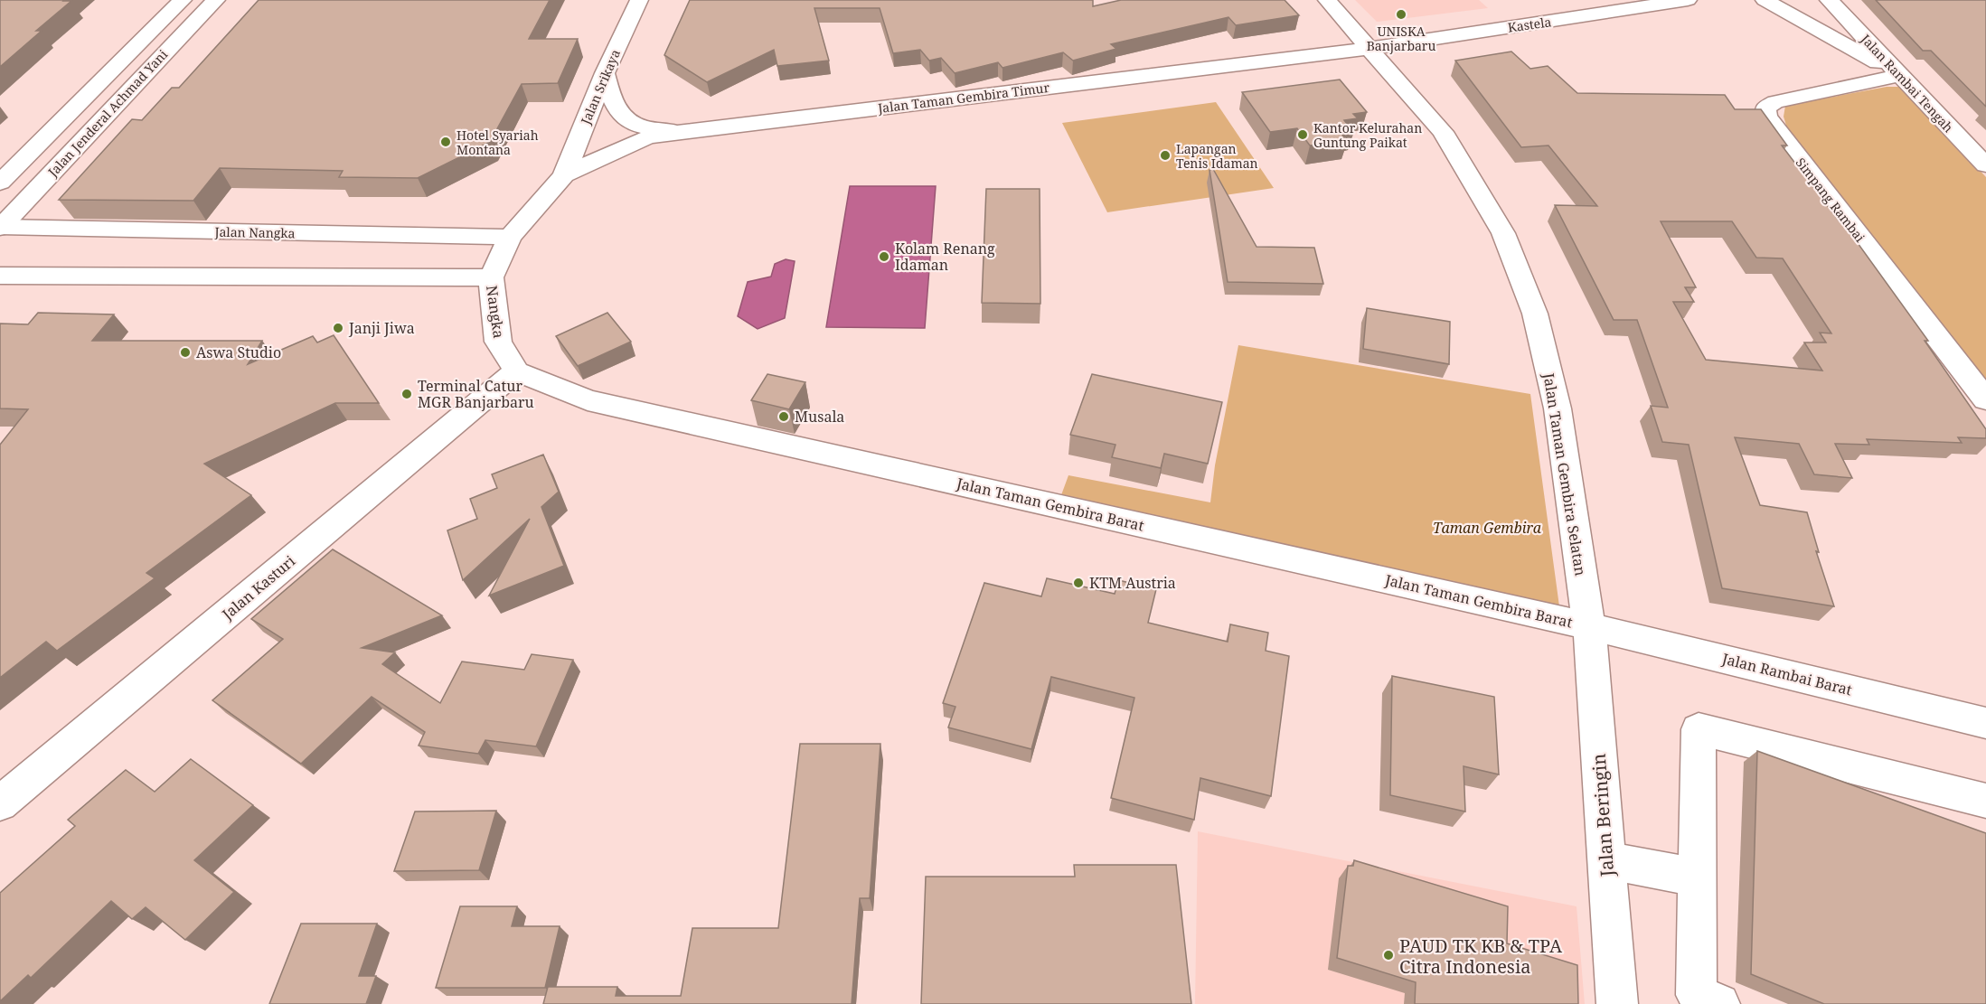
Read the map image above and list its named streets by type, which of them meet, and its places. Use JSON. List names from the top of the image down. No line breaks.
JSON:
{"streets":{"main road":["Kastela","Jalan Rambai Tengah","Jalan Srikaya","Jalan Taman Gembira Timur","Jalan Jenderal Achmad Yani","Simpang Rambai","Jalan Nangka","Nangka","Jalan Taman Gembira Selatan","Jalan Taman Gembira Barat","Jalan Kasturi","Jalan Rambai Barat","Jalan Beringin"]},"crossings":[["Kastela","Jalan Taman Gembira Timur"],["Kastela","Jalan Taman Gembira Selatan"],["Jalan Rambai Tengah","Simpang Rambai"],["Jalan Srikaya","Jalan Taman Gembira Timur"],["Jalan Srikaya","Nangka"],["Jalan Taman Gembira Timur","Nangka"],["Jalan Taman Gembira Timur","Jalan Taman Gembira Selatan"],["Jalan Jenderal Achmad Yani","Jalan Nangka"],["Jalan Nangka","Nangka"],["Nangka","Jalan Taman Gembira Barat"],["Nangka","Jalan Kasturi"],["Jalan Taman Gembira Selatan","Jalan Taman Gembira Barat"],["Jalan Taman Gembira Selatan","Jalan Rambai Barat"],["Jalan Taman Gembira Selatan","Jalan Beringin"],["Jalan Taman Gembira Barat","Jalan Kasturi"],["Jalan Taman Gembira Barat","Jalan Rambai Barat"],["Jalan Taman Gembira Barat","Jalan Beringin"],["Jalan Rambai Barat","Jalan Beringin"]],"parks":["Taman Gembira"],"places":["UNISKA Banjarbaru","Kantor Kelurahan Guntung Paikat","Hotel Syariah Montana","Lapangan Tenis Idaman","Kolam Renang Idaman","Janji Jiwa","Aswa Studio","Terminal Catur MGR Banjarbaru","Musala","KTM Austria","PAUD TK KB & TPA Citra Indonesia"]}
